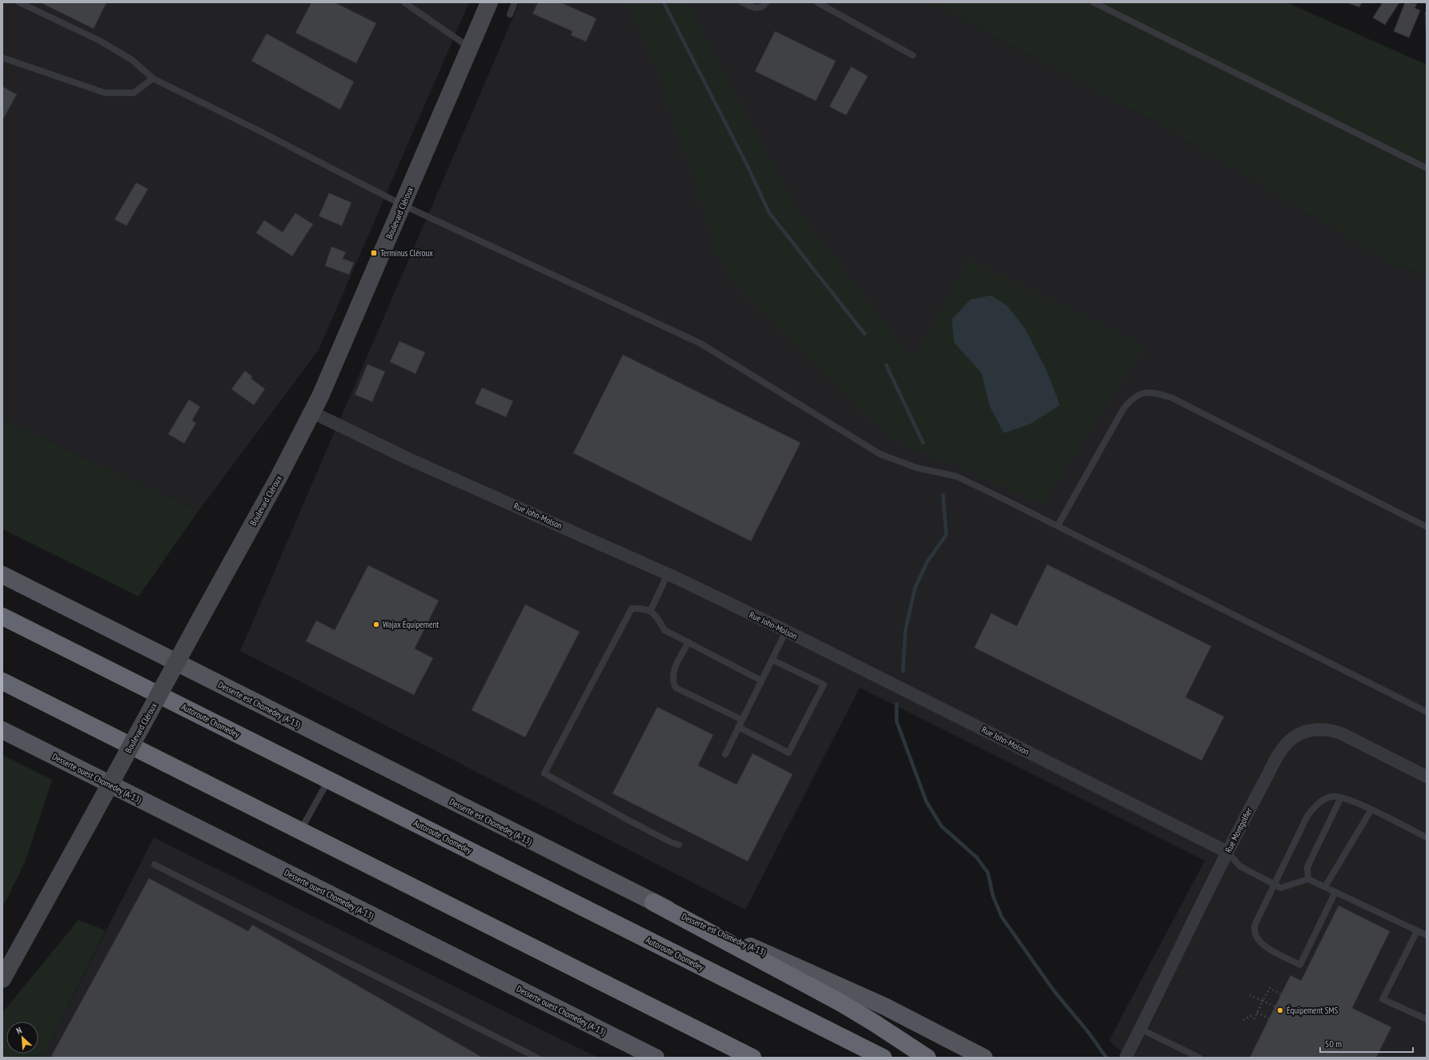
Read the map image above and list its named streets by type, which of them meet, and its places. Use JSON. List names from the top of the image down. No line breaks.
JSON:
{"streets":{"highway":["Autoroute Chomedey"],"main road":["Desserte est Chomedey (A-13)","Desserte ouest Chomedey (A-13)"],"street":["Boulevard Cléroux","Rue John-Molson","Rue Montgolfier"]},"crossings":[["Boulevard Cléroux","Rue John-Molson"],["Rue John-Molson","Rue Montgolfier"]],"places":{"transit":["Terminus Cléroux"],"other":["Wajax Équipement","Équipement SMS"]},"scale_bar":"50 m","north":"top left"}
